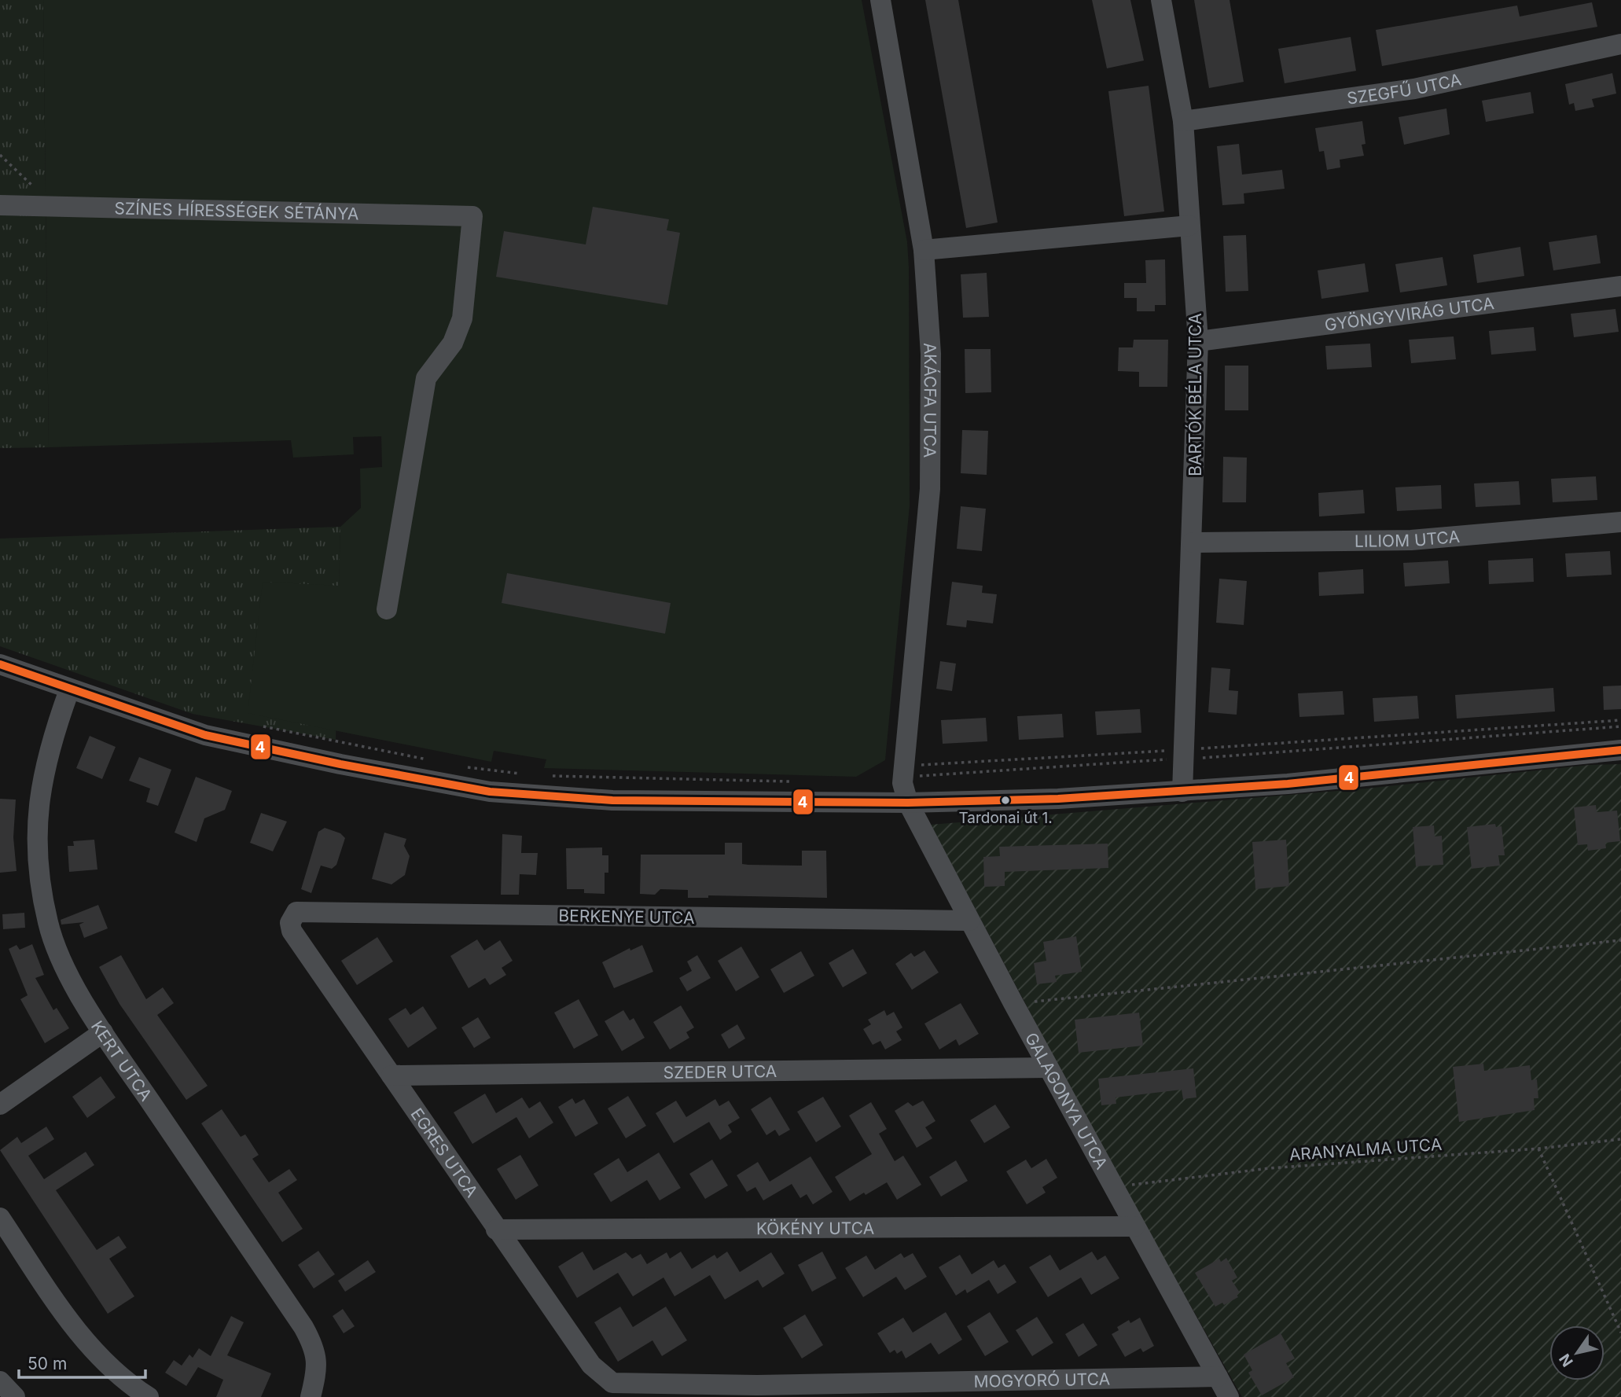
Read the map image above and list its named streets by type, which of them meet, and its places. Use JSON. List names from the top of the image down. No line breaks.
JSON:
{"streets":{"street":["SZEGFŰ UTCA","SZÍNES HÍRESSÉGEK SÉTÁNYA","GYÖNGYVIRÁG UTCA","BARTÓK BÉLA UTCA","AKÁCFA UTCA","LILIOM UTCA","BERKENYE UTCA","KERT UTCA","SZEDER UTCA","GALAGONYA UTCA","EGRES UTCA","KÖKÉNY UTCA","MOGYORÓ UTCA"],"path":["ARANYALMA UTCA"]},"crossings":[["SZEGFŰ UTCA","BARTÓK BÉLA UTCA"],["GYÖNGYVIRÁG UTCA","BARTÓK BÉLA UTCA"],["BARTÓK BÉLA UTCA","LILIOM UTCA"],["AKÁCFA UTCA","GALAGONYA UTCA"],["BERKENYE UTCA","GALAGONYA UTCA"],["BERKENYE UTCA","EGRES UTCA"],["SZEDER UTCA","GALAGONYA UTCA"],["SZEDER UTCA","EGRES UTCA"],["GALAGONYA UTCA","ARANYALMA UTCA"],["GALAGONYA UTCA","KÖKÉNY UTCA"],["GALAGONYA UTCA","MOGYORÓ UTCA"],["EGRES UTCA","KÖKÉNY UTCA"],["EGRES UTCA","MOGYORÓ UTCA"]],"places":["Tardonai út 1."],"lines":["transit line 4"],"scale_bar":"50 m","north":"bottom left"}
